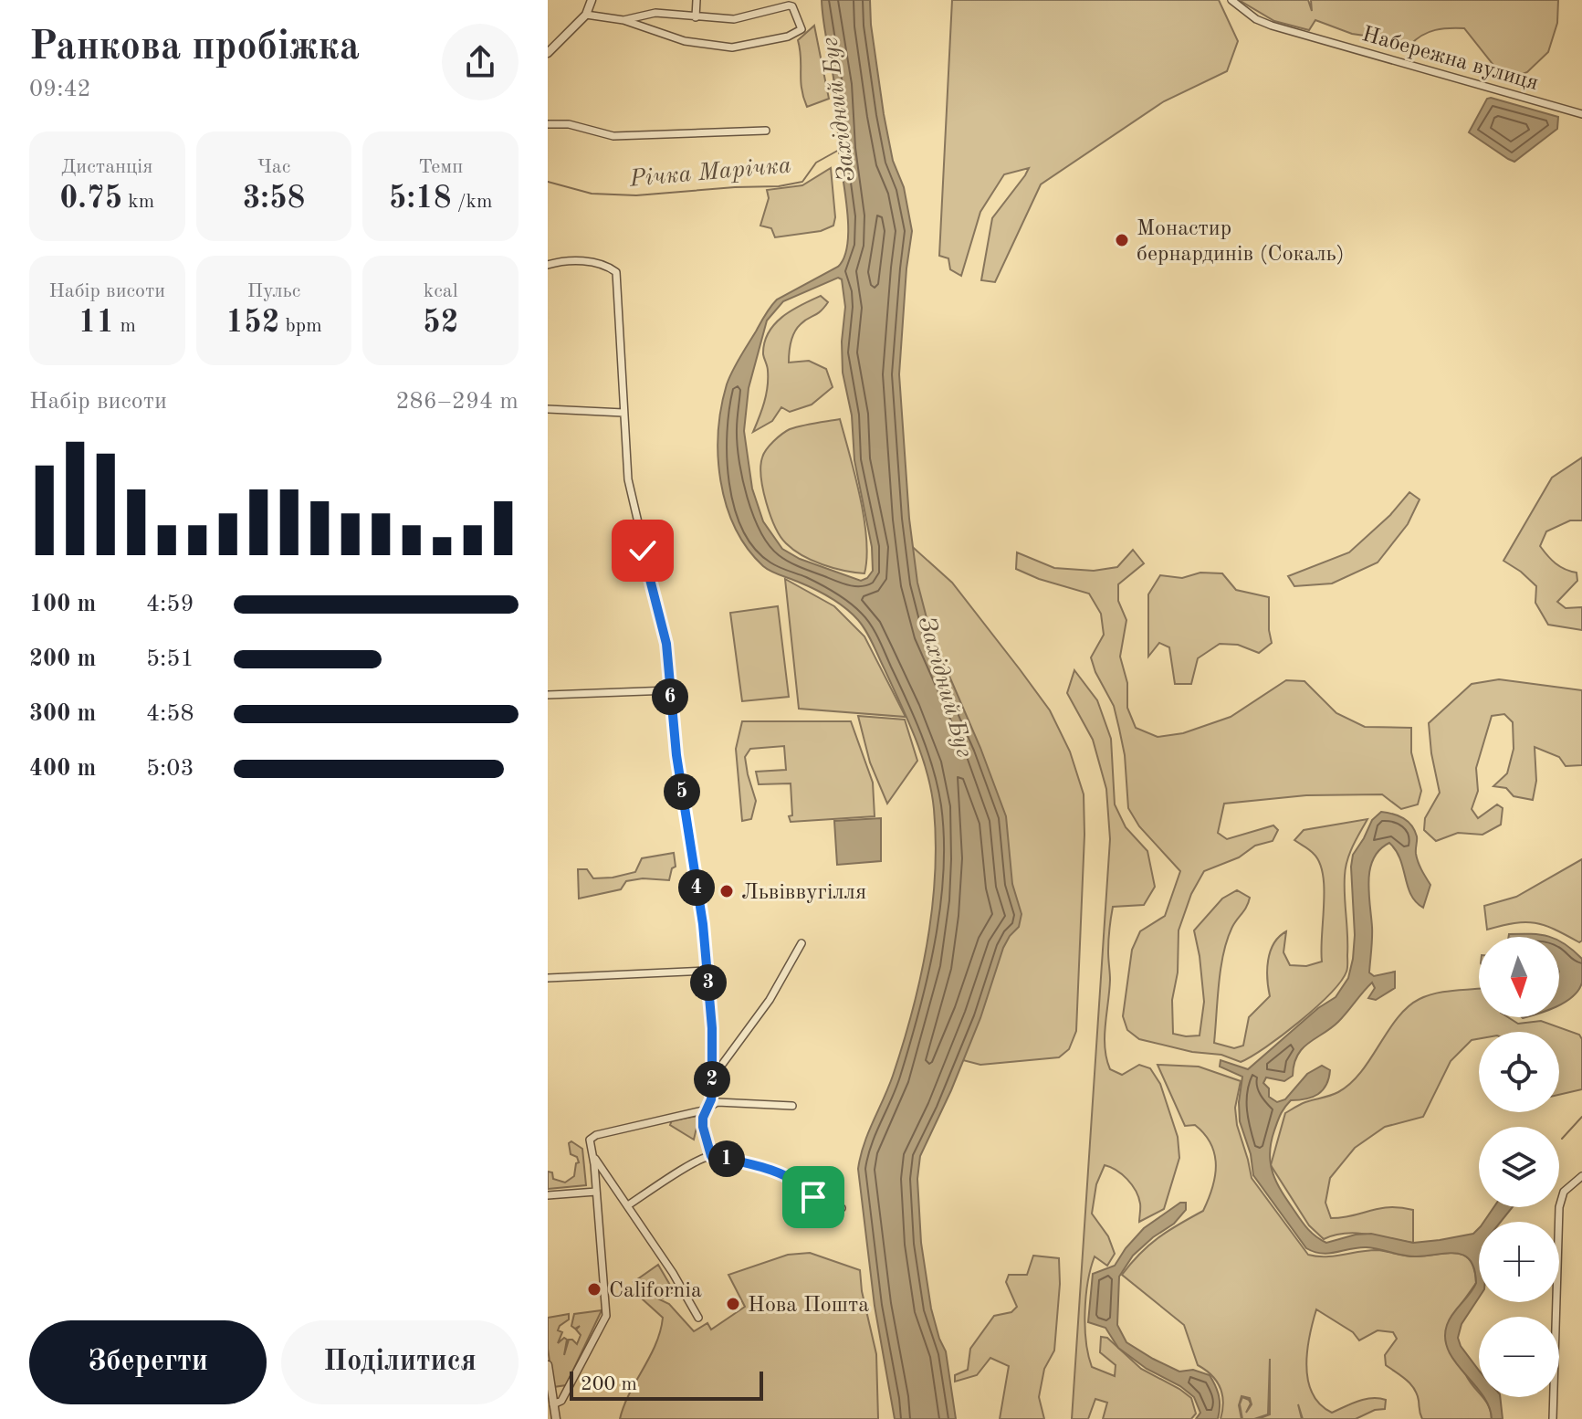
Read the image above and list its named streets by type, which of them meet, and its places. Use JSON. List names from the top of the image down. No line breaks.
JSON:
{"streets":{"street":["Набережна вулиця"]},"water":["Західний Буг","Річка Марічка"],"places":["Монастир бернардинів (Сокаль)","Львіввугілля","California","Нова Пошта"],"scale_bar":"200 m","north":"bottom","page":{"heading":["Ранкова пробіжка","09:42"],"stats":[["Дистанція","0.75 km"],["Час","3:58"],["Темп","5:18 /km"],["Набір висоти","11 m"],["Пульс","152 bpm"],["kcal","52"]],"chart":["Набір висоти","286–294 m"],"list":[{"name":"100 m","note":"4:59"},{"name":"200 m","note":"5:51"},{"name":"300 m","note":"4:58"},{"name":"400 m","note":"5:03"}],"pins":["6","5","4","3","2","1"],"map_buttons":["+","−"],"buttons":["Зберегти","Поділитися"],"scale":"200 m"}}
